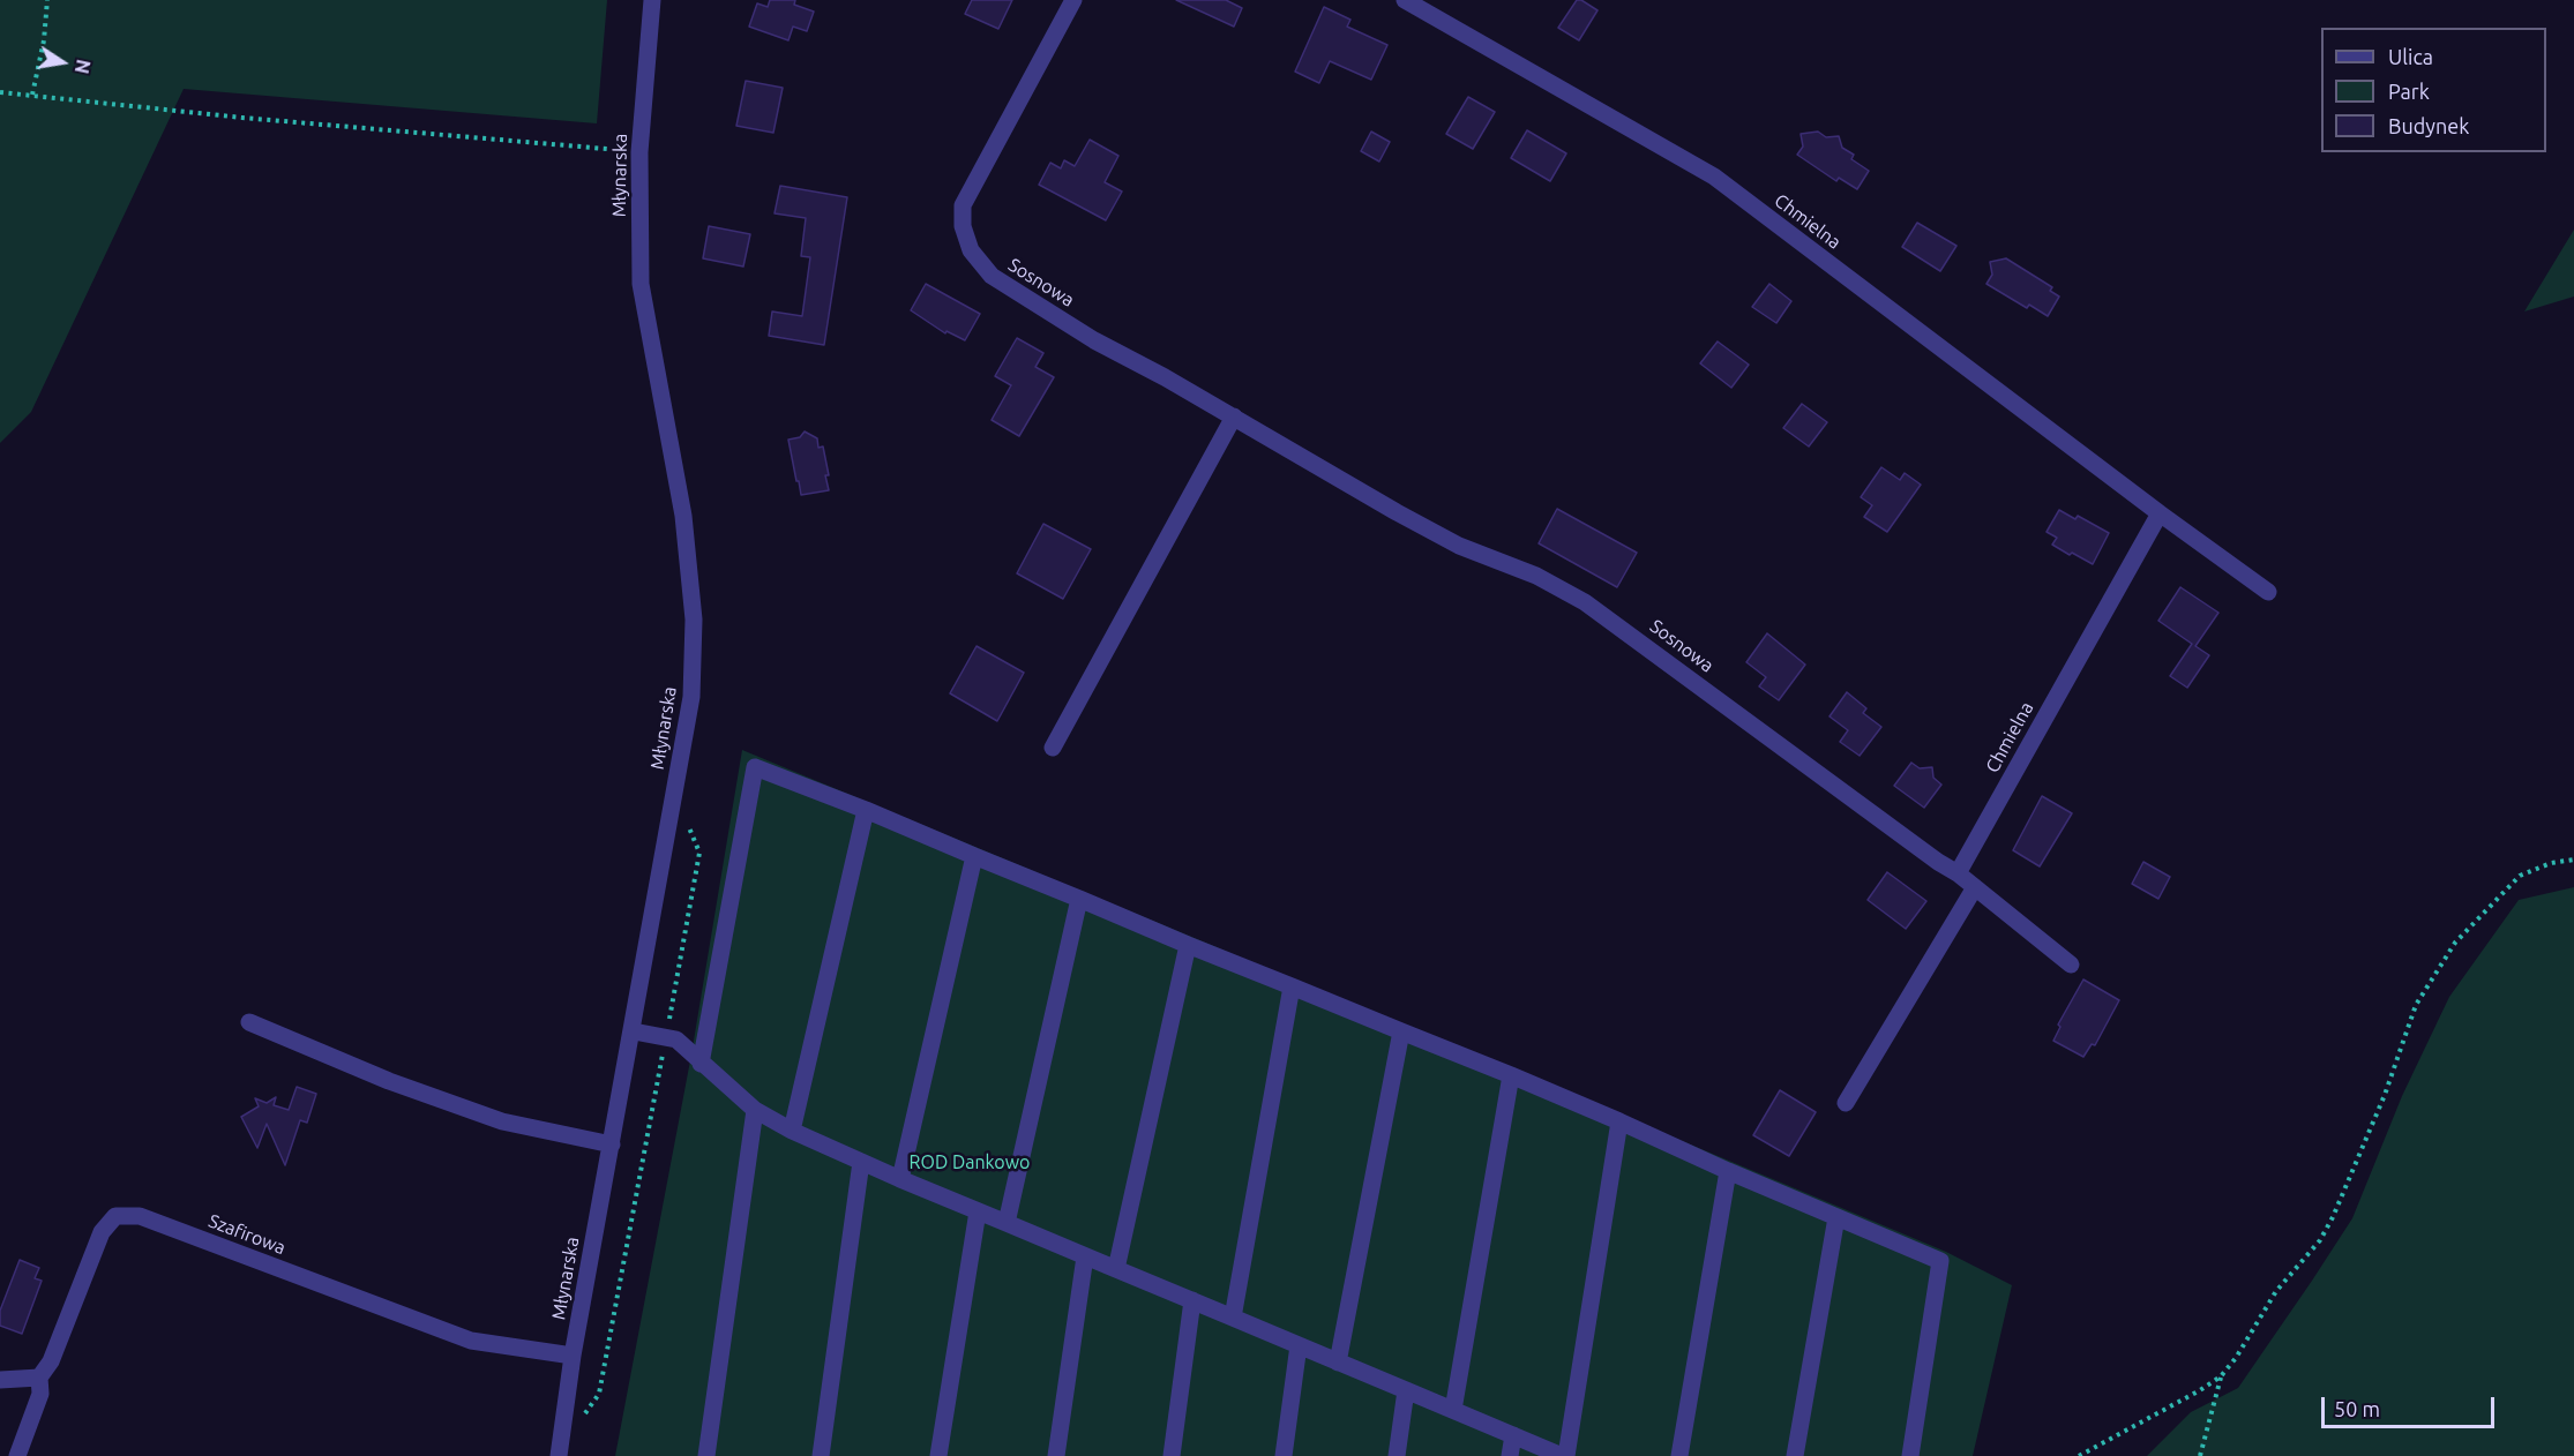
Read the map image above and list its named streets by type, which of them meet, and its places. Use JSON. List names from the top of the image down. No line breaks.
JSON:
{"streets":{"street":["Młynarska","Chmielna","Sosnowa","Szafirowa"]},"crossings":[["Młynarska","Szafirowa"],["Chmielna","Sosnowa"]],"parks":["ROD Dankowo"],"legend":["Ulica","Park","Budynek"],"scale_bar":"50 m","north":"right"}
